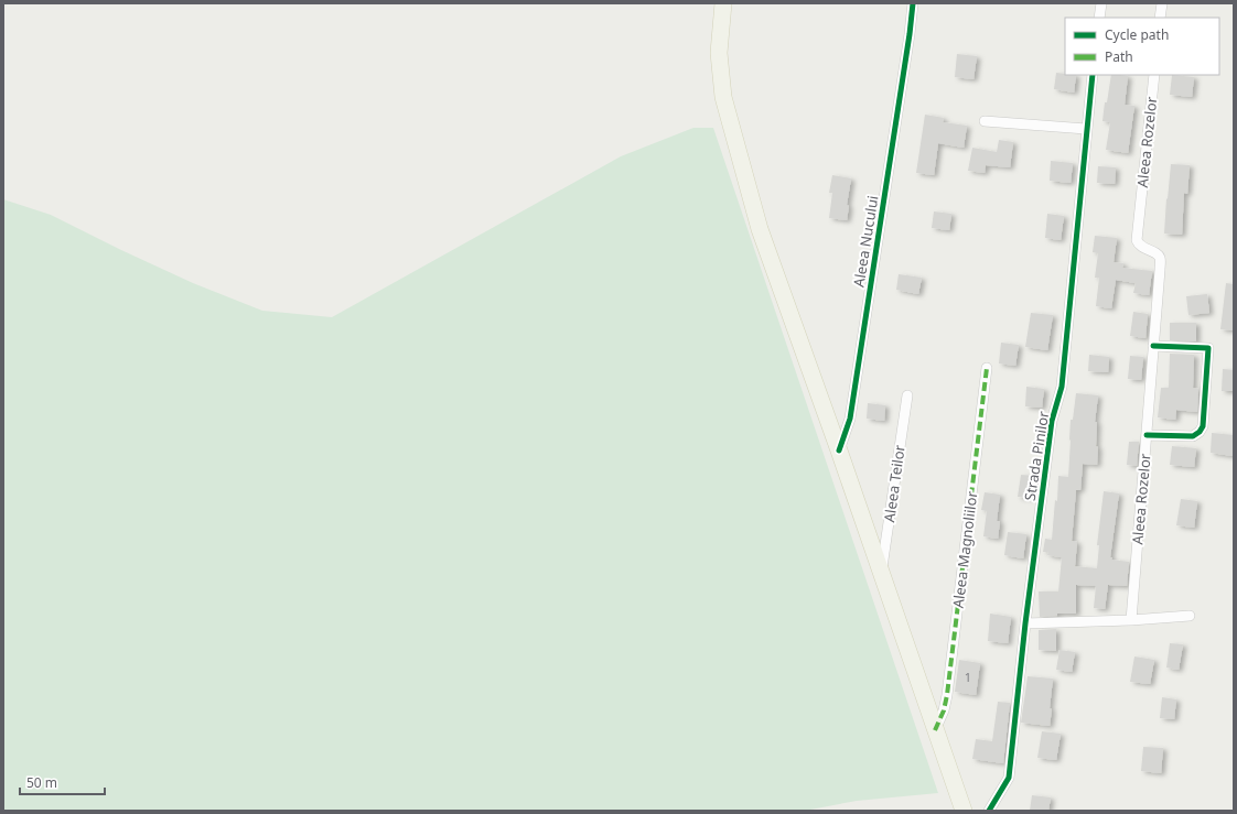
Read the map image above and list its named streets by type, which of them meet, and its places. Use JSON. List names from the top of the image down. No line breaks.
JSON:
{"streets":{"street":["Aleea Rozelor","Aleea Nucului","Strada Pinilor","Aleea Teilor","Aleea Magnoliilor"]},"house_numbers":["1"],"legend":["Cycle path","Path"],"scale_bar":"50 m"}
